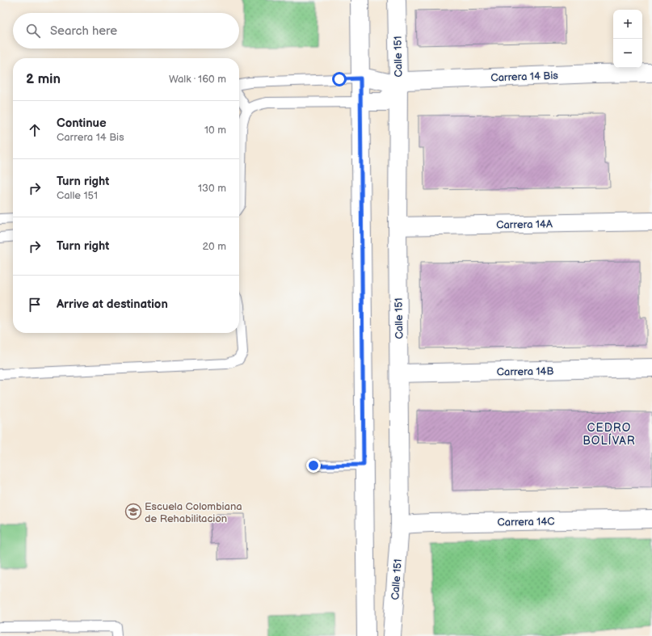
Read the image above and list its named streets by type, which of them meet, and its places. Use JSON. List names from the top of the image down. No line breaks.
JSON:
{"streets":{"street":["Calle 151","Carrera 14 Bis","Carrera 14A","Carrera 14B","Carrera 14C"]},"crossings":[["Calle 151","Carrera 14 Bis"],["Calle 151","Carrera 14A"],["Calle 151","Carrera 14B"],["Calle 151","Carrera 14C"]],"districts":["CEDRO BOLÍVAR"],"places":{"school or university":["Escuela Colombiana de Rehabilitacion"]},"page":{"map_buttons":["+","−"],"search":"Search here","heading":["2 min","Walk · 160 m"],"list":[["Continue","Carrera 14 Bis","10 m"],["Turn right","Calle 151","130 m"],["Turn right","20 m"],"Arrive at destination"]}}
